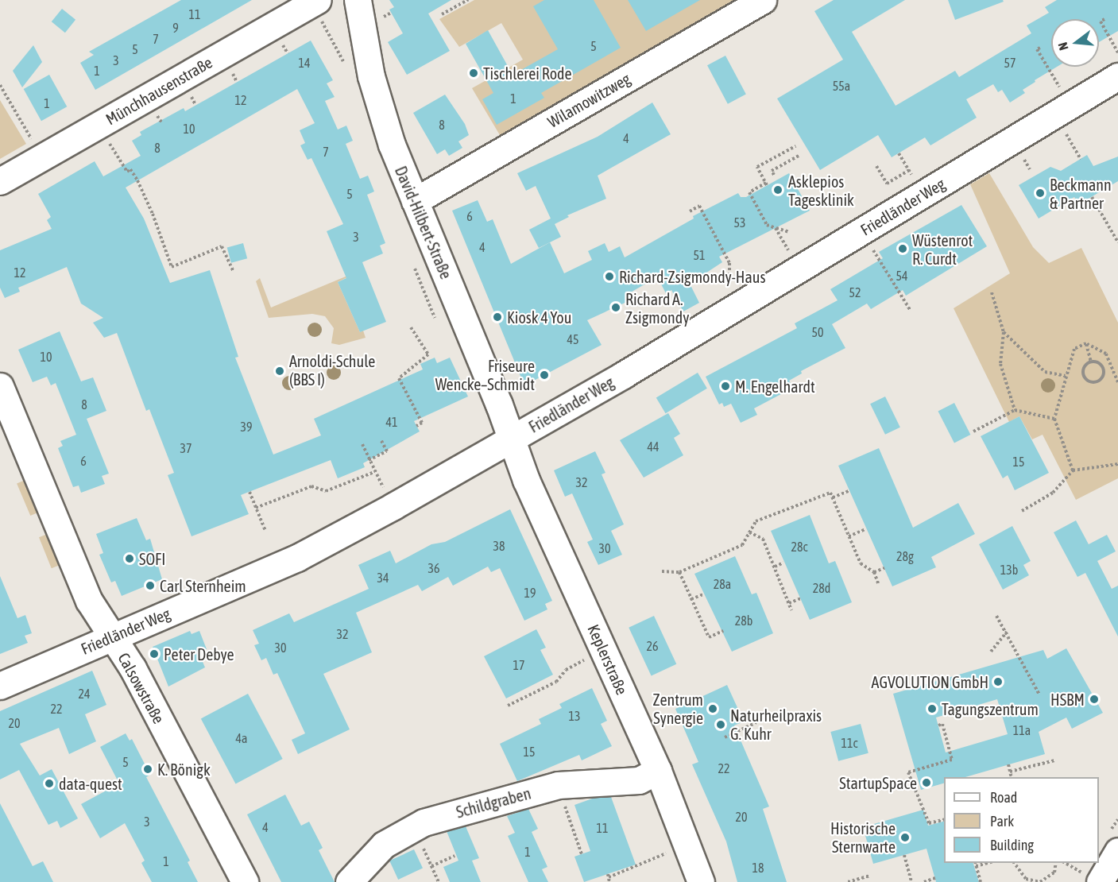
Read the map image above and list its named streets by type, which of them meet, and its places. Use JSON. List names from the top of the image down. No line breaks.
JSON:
{"streets":{"street":["Münchhausenstraße","Wilamowitzweg","Friedländer Weg","David-Hilbert-Straße","Keplerstraße","Calsowstraße","Schildgraben"]},"crossings":[["Wilamowitzweg","David-Hilbert-Straße"],["Friedländer Weg","David-Hilbert-Straße"],["Friedländer Weg","Keplerstraße"],["Friedländer Weg","Calsowstraße"],["David-Hilbert-Straße","Keplerstraße"],["Keplerstraße","Schildgraben"]],"places":["Tischlerei Rode","Asklepios Tagesklinik","Beckmann & Partner","Wüstenrot R. Curdt","Richard-Zsigmondy-Haus","Richard A. Zsigmondy","Kiosk 4 You","Arnoldi-Schule (BBS I)","Friseure Wencke–Schmidt","M. Engelhardt","SOFI","Carl Sternheim","Peter Debye","AGVOLUTION GmbH","HSBM","Zentrum Synergie","Tagungszentrum","Naturheilpraxis G. Kuhr","K. Bönigk","StartupSpace","data-quest","Historische Sternwarte"],"house_numbers":["11","9","7","5","5","3","14","57","1","55a","1","12","1","8","10","4","8","7","5","6","53","3","4","51","12","54","52","50","45","10","8","41","39","44","37","6","15","32","38","28c","30","28g","36","13b","34","28a","28d","19","28b","32","26","30","17","24","22","13","20","11a","4a","11c","15","5","22","20","3","4","11","1","1","18"],"legend":["Road","Park","Building"],"north":"left"}
